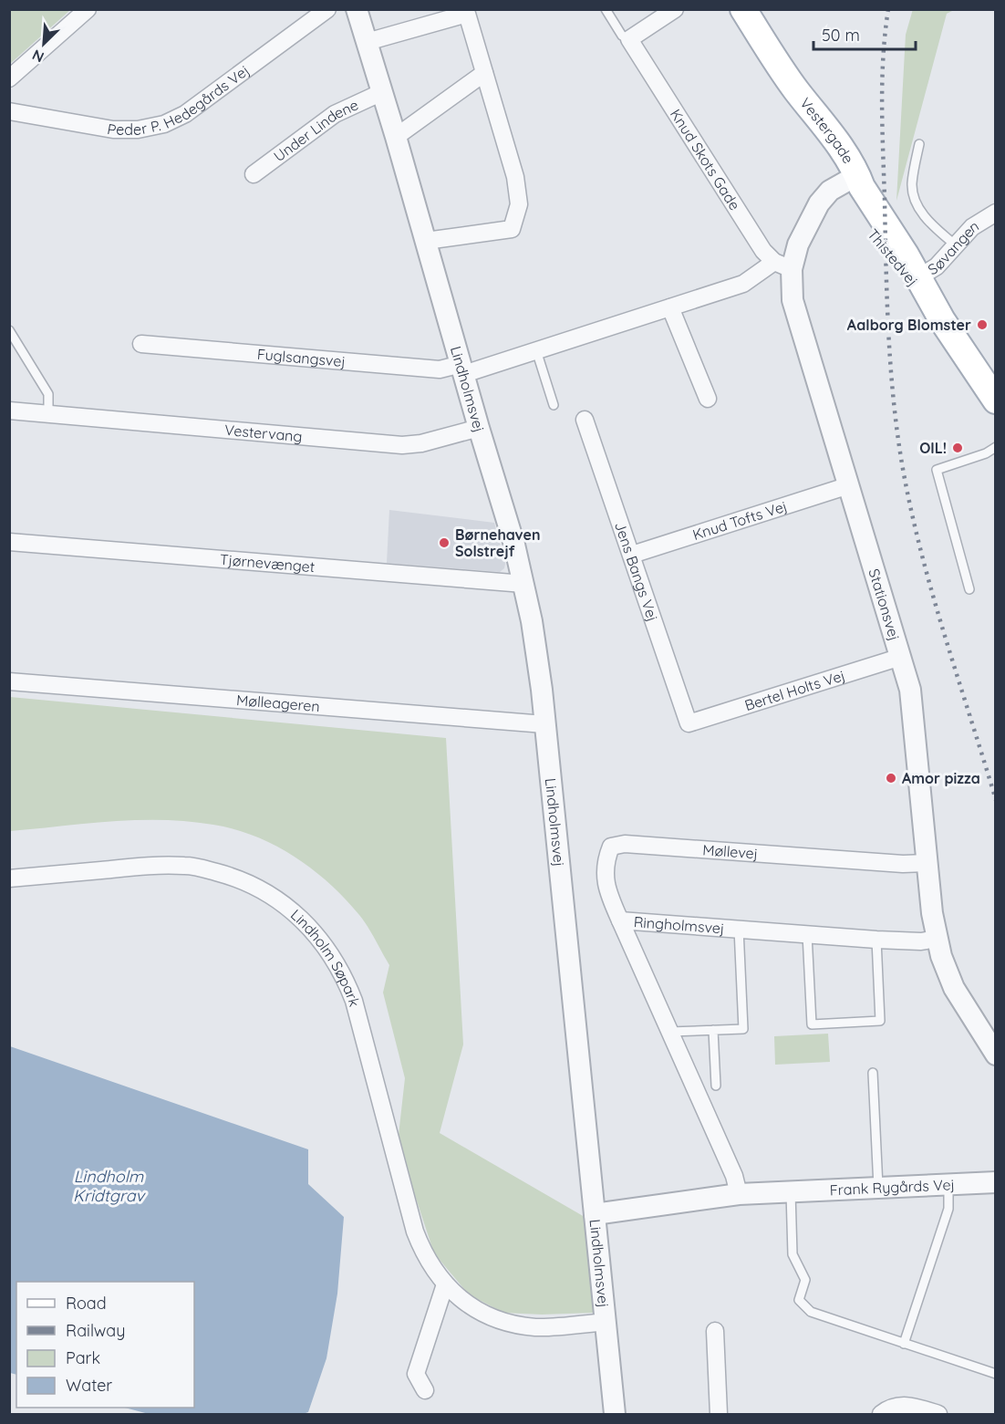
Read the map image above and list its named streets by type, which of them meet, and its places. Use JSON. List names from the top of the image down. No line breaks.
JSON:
{"streets":{"main road":["Vestergade","Thistedvej"],"street":["Peder P. Hedegårds Vej","Under Lindene","Knud Skots Gade","Søvangen","Fuglsangsvej","Lindholmsvej","Vestervang","Knud Tofts Vej","Tjørnevænget","Jens Bangs Vej","Stationsvej","Bertel Holts Vej","Mølleageren","Møllevej","Ringholmsvej","Lindholm Søpark","Frank Rygårds Vej"]},"crossings":[["Under Lindene","Lindholmsvej"],["Vestergade","Thistedvej"],["Vestergade","Stationsvej"],["Knud Skots Gade","Fuglsangsvej"],["Knud Skots Gade","Stationsvej"],["Søvangen","Thistedvej"],["Thistedvej","Stationsvej"],["Fuglsangsvej","Lindholmsvej"],["Fuglsangsvej","Stationsvej"],["Lindholmsvej","Vestervang"],["Lindholmsvej","Tjørnevænget"],["Lindholmsvej","Mølleageren"],["Lindholmsvej","Lindholm Søpark"],["Lindholmsvej","Frank Rygårds Vej"],["Knud Tofts Vej","Jens Bangs Vej"],["Knud Tofts Vej","Stationsvej"],["Jens Bangs Vej","Bertel Holts Vej"],["Stationsvej","Bertel Holts Vej"],["Stationsvej","Møllevej"],["Stationsvej","Ringholmsvej"],["Møllevej","Ringholmsvej"],["Ringholmsvej","Frank Rygårds Vej"]],"water":["Lindholm Kridtgrav"],"places":["Aalborg Blomster","OIL!","Børnehaven Solstrejf","Amor pizza"],"legend":["Road","Railway","Park","Water"],"scale_bar":"50 m","north":"bottom left"}
